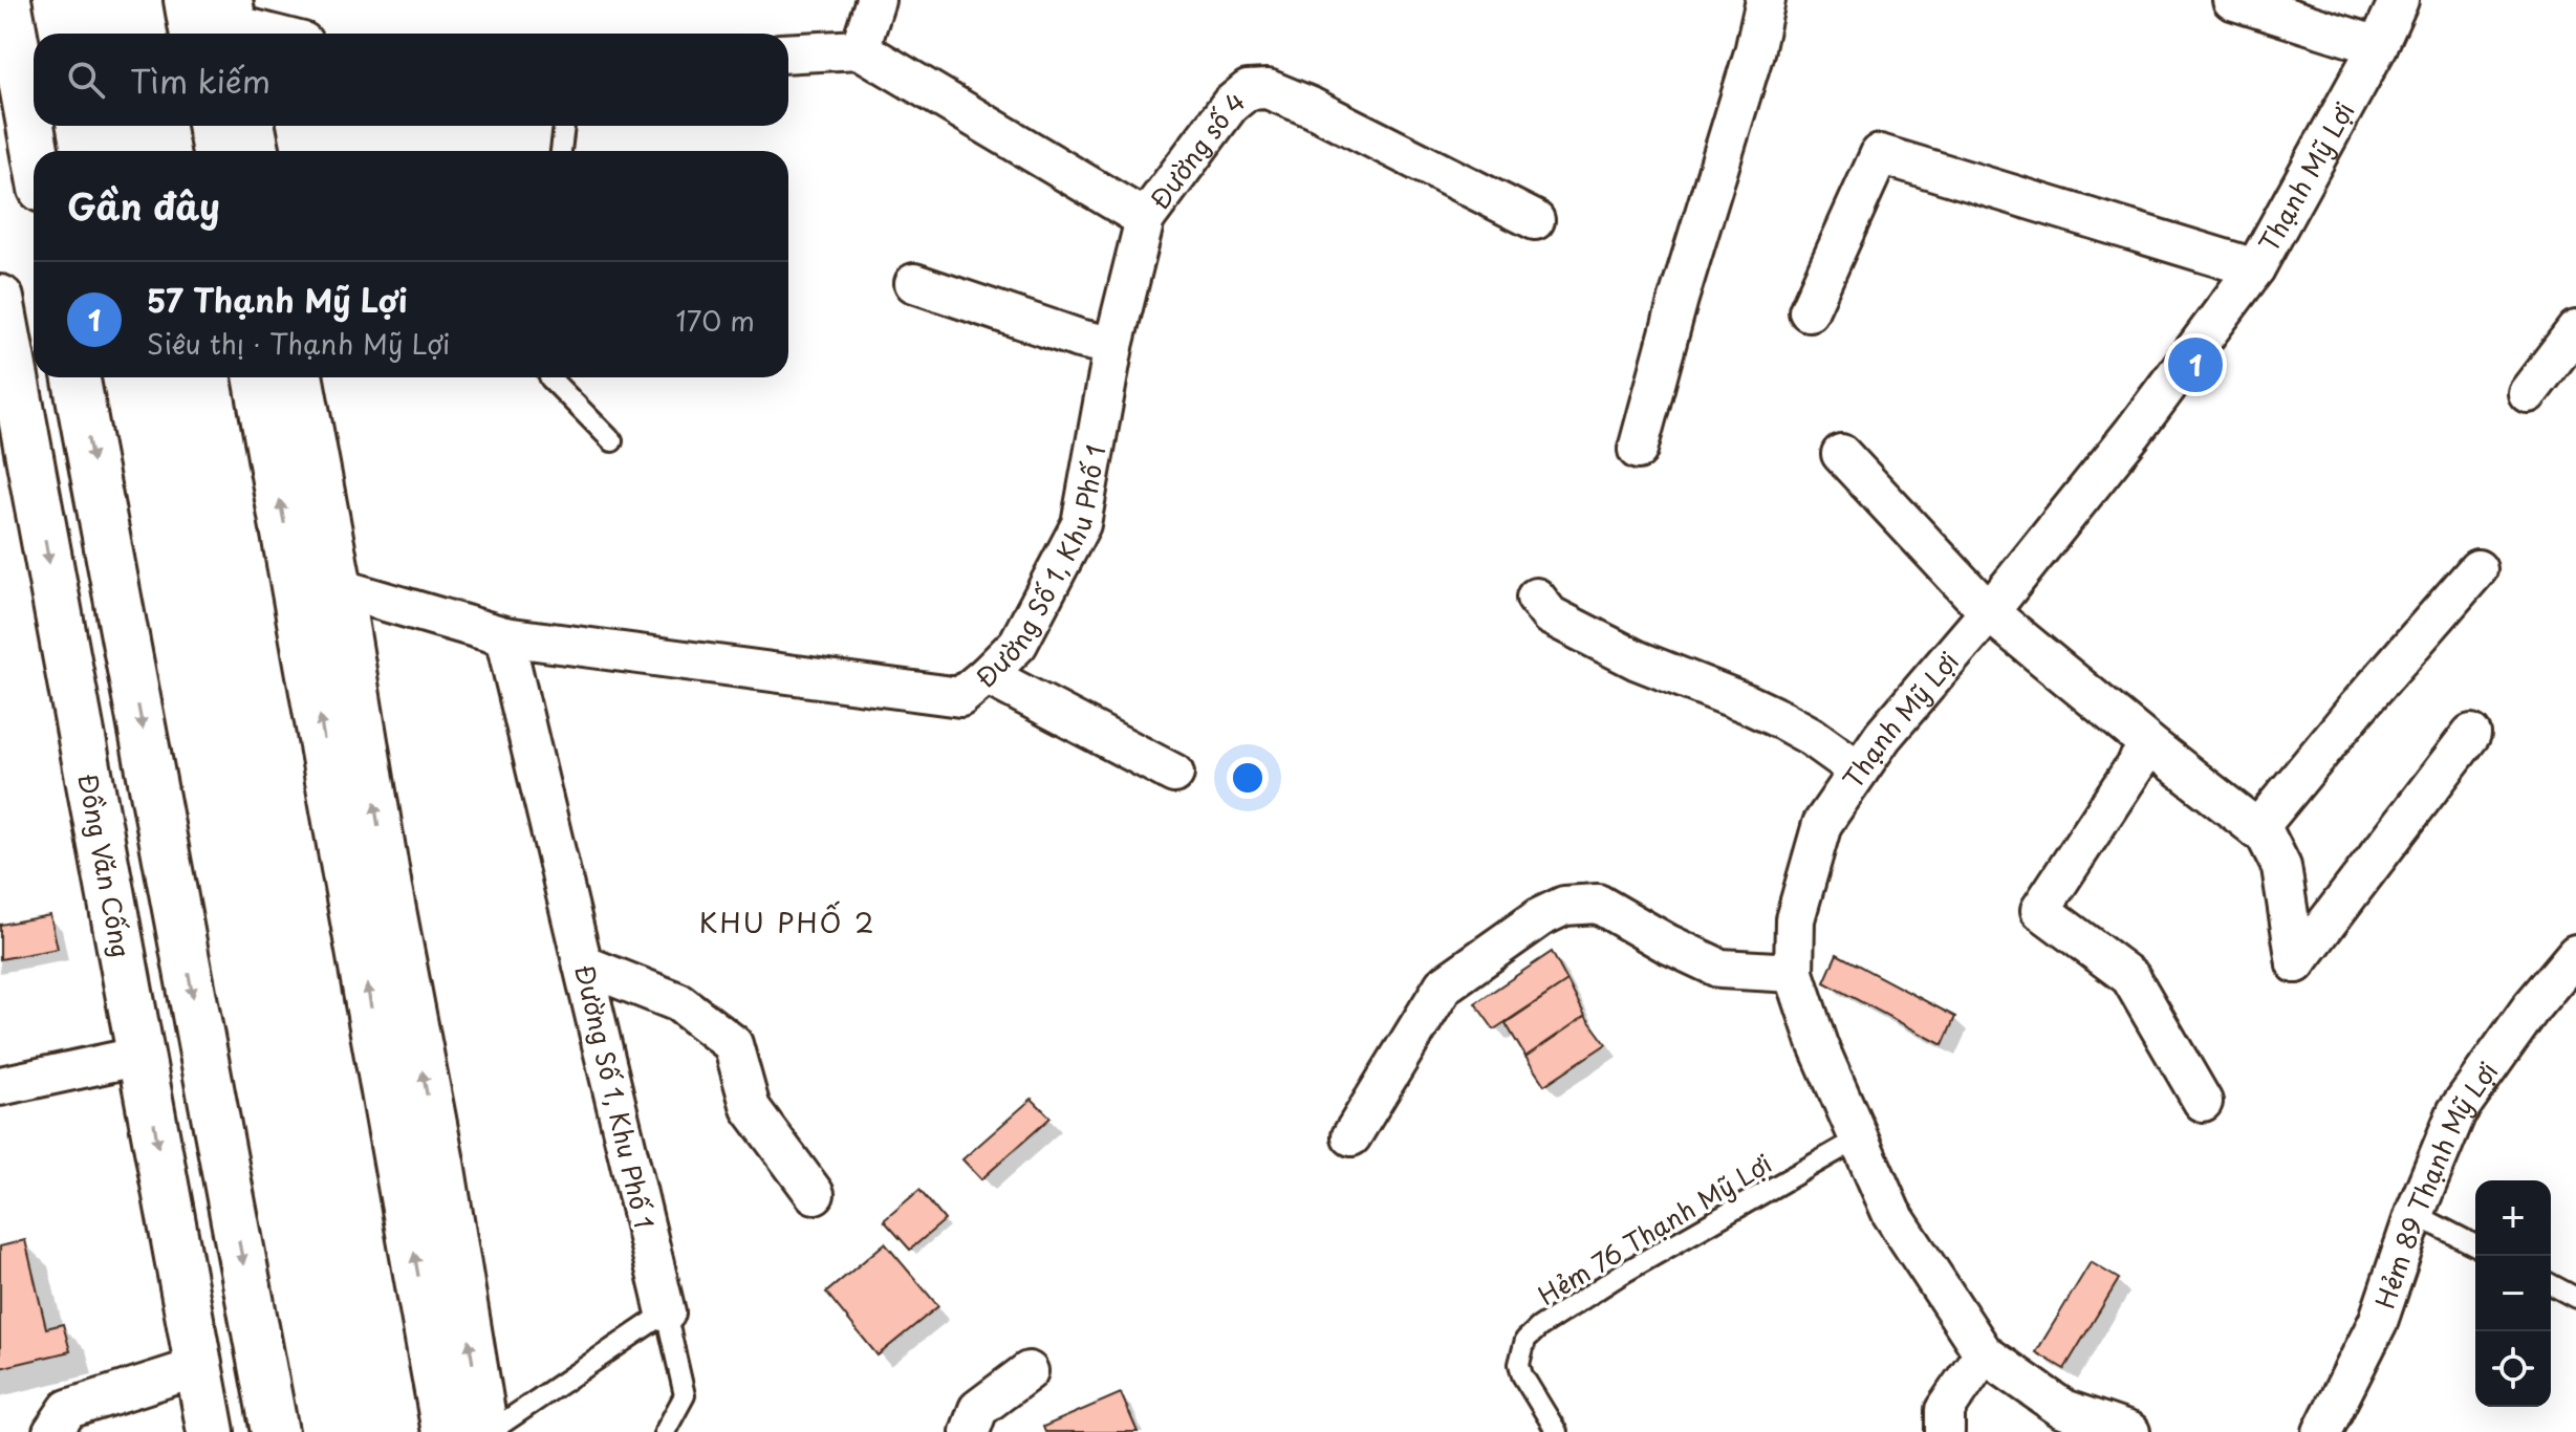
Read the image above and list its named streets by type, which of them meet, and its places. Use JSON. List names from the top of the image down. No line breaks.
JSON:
{"streets":{"main road":["Đồng Văn Cống"],"street":["Đường số 4","Thạnh Mỹ Lợi","Đường Số 1, Khu Phố 1","Hẻm 89 Thạnh Mỹ Lợi"],"lane":["Hẻm 76 Thạnh Mỹ Lợi"]},"crossings":[["Đường số 4","Đường Số 1, Khu Phố 1"],["Thạnh Mỹ Lợi","Hẻm 76 Thạnh Mỹ Lợi"]],"districts":["KHU PHỐ 2"],"page":{"search":"Tìm kiếm","heading":"Gần đây","list":[{"mark":"1","name":"57 Thạnh Mỹ Lợi","note":"Siêu thị · Thạnh Mỹ Lợi","value":"170 m"}],"pins":"1","map_buttons":["+","−"]}}
